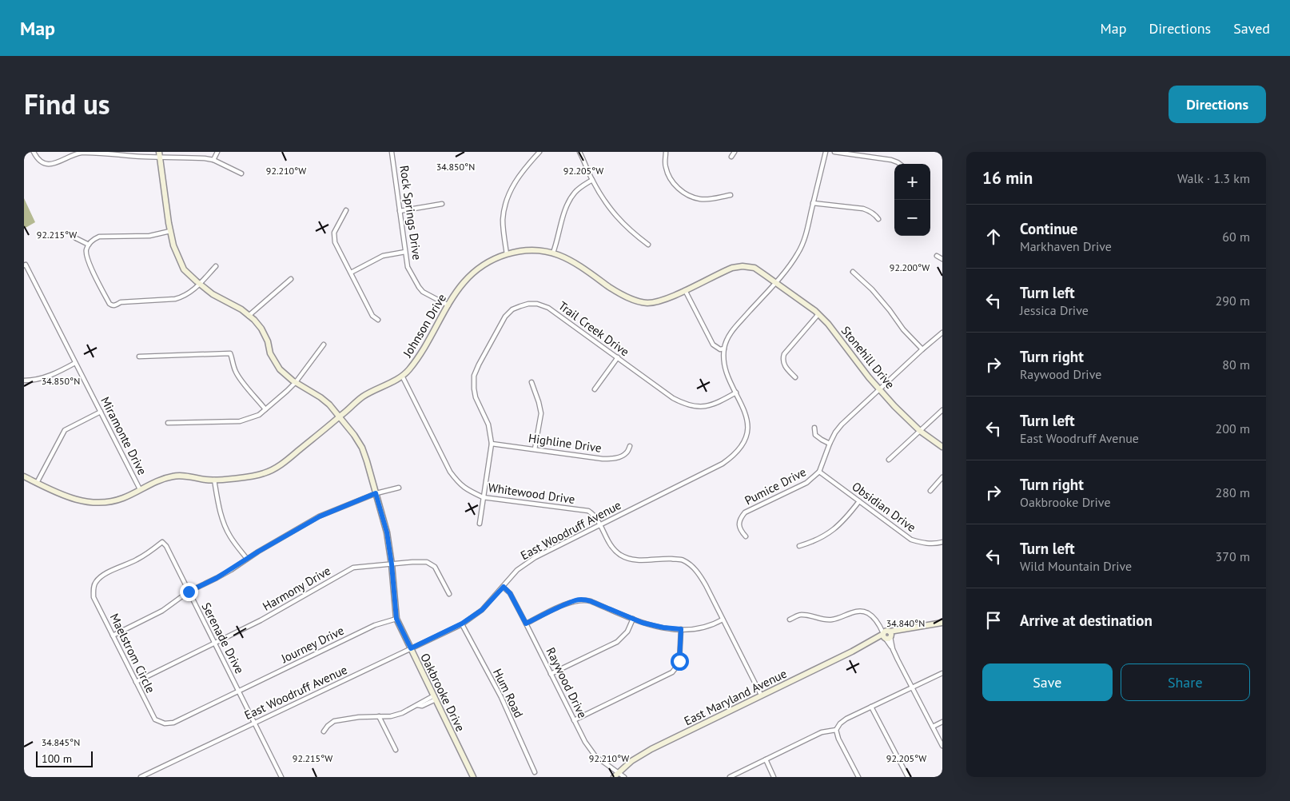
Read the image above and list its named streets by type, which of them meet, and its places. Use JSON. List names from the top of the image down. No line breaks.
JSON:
{"streets":{"street":["Rock Springs Drive","Johnson Drive","Trail Creek Drive","Stonehill Drive","Miramonte Drive","Highline Drive","Pumice Drive","Whitewood Drive","Obsidian Drive","East Woodruff Avenue","Harmony Drive","Serenade Drive","Journey Drive","Maelstrom Circle","Raywood Drive","Oakbrooke Drive","Hum Road","East Maryland Avenue"]},"crossings":[["Rock Springs Drive","Johnson Drive"],["Johnson Drive","Stonehill Drive"],["Johnson Drive","Miramonte Drive"],["Johnson Drive","Whitewood Drive"],["Johnson Drive","East Woodruff Avenue"],["Johnson Drive","Oakbrooke Drive"],["Trail Creek Drive","Highline Drive"],["Trail Creek Drive","Whitewood Drive"],["Trail Creek Drive","East Woodruff Avenue"],["Stonehill Drive","Pumice Drive"],["Stonehill Drive","East Woodruff Avenue"],["Pumice Drive","Obsidian Drive"],["Whitewood Drive","East Woodruff Avenue"],["East Woodruff Avenue","Serenade Drive"],["East Woodruff Avenue","Raywood Drive"],["East Woodruff Avenue","Oakbrooke Drive"],["East Woodruff Avenue","Hum Road"],["Harmony Drive","Serenade Drive"],["Harmony Drive","Maelstrom Circle"],["Harmony Drive","Oakbrooke Drive"],["Serenade Drive","Journey Drive"],["Serenade Drive","Maelstrom Circle"],["Journey Drive","Maelstrom Circle"],["Journey Drive","Oakbrooke Drive"],["Raywood Drive","East Maryland Avenue"]],"scale_bar":"100 m","page":{"header":"Map","nav":["Map","Directions","Saved"],"title":"Find us","buttons":["Directions",["Save","Share"]],"heading":["16 min","Walk · 1.3 km"],"map_buttons":["+","−"],"list":[["Continue","Markhaven Drive","60 m"],["Turn left","Jessica Drive","290 m"],["Turn right","Raywood Drive","80 m"],["Turn left","East Woodruff Avenue","200 m"],["Turn right","Oakbrooke Drive","280 m"],["Turn left","Wild Mountain Drive","370 m"],"Arrive at destination"],"scale":"100 m"},"coordinates":["34.850°N","92.210°W","92.205°W","92.215°W","92.200°W","34.840°N","34.845°N"]}
